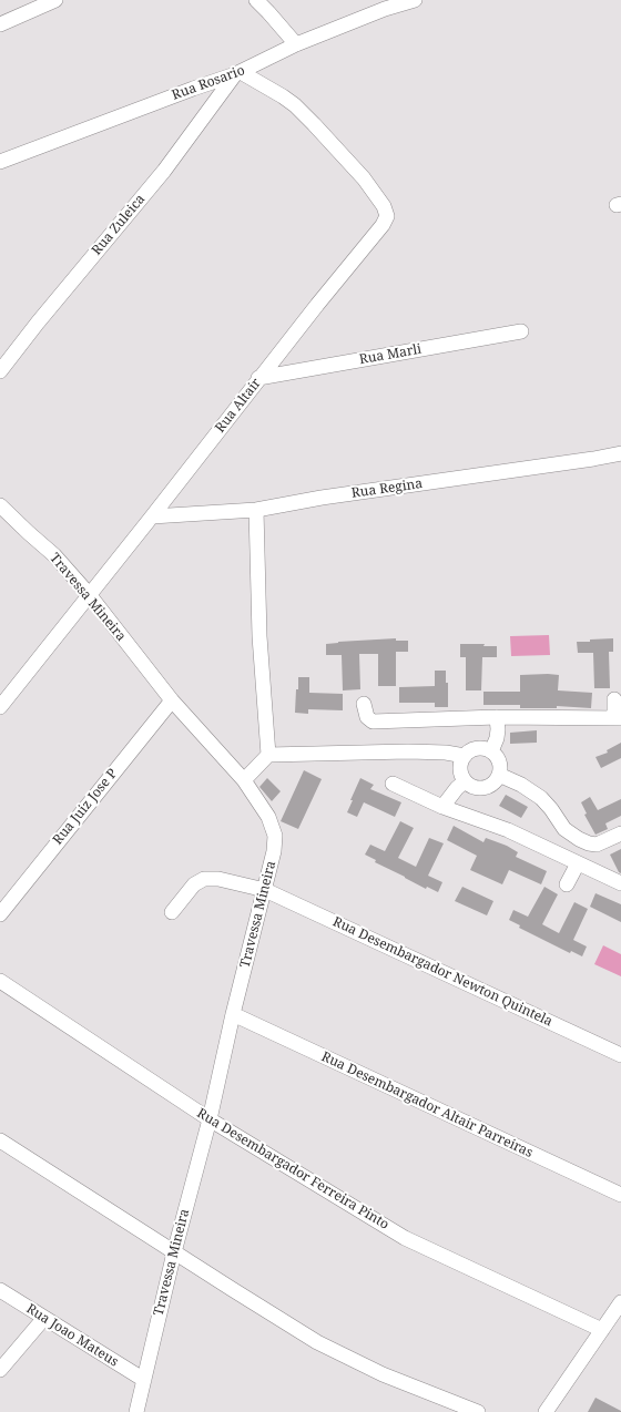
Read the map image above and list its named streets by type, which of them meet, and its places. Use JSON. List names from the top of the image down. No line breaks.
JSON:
{"streets":{"street":["Rua Rosario","Rua Zuleica","Rua Marli","Rua Altair","Rua Regina","Travessa Mineira","Rua Juiz Jose P","Rua Desembargador Newton Quintela","Rua Desembargador Altair Parreiras","Rua Desembargador Ferreira Pinto","Rua Joao Mateus"]},"crossings":[["Rua Rosario","Rua Zuleica"],["Rua Rosario","Rua Altair"],["Rua Zuleica","Rua Altair"],["Rua Marli","Rua Altair"],["Rua Altair","Rua Regina"],["Rua Altair","Travessa Mineira"],["Travessa Mineira","Rua Juiz Jose P"],["Travessa Mineira","Rua Desembargador Newton Quintela"],["Travessa Mineira","Rua Desembargador Altair Parreiras"],["Travessa Mineira","Rua Desembargador Ferreira Pinto"],["Travessa Mineira","Rua Joao Mateus"]]}
